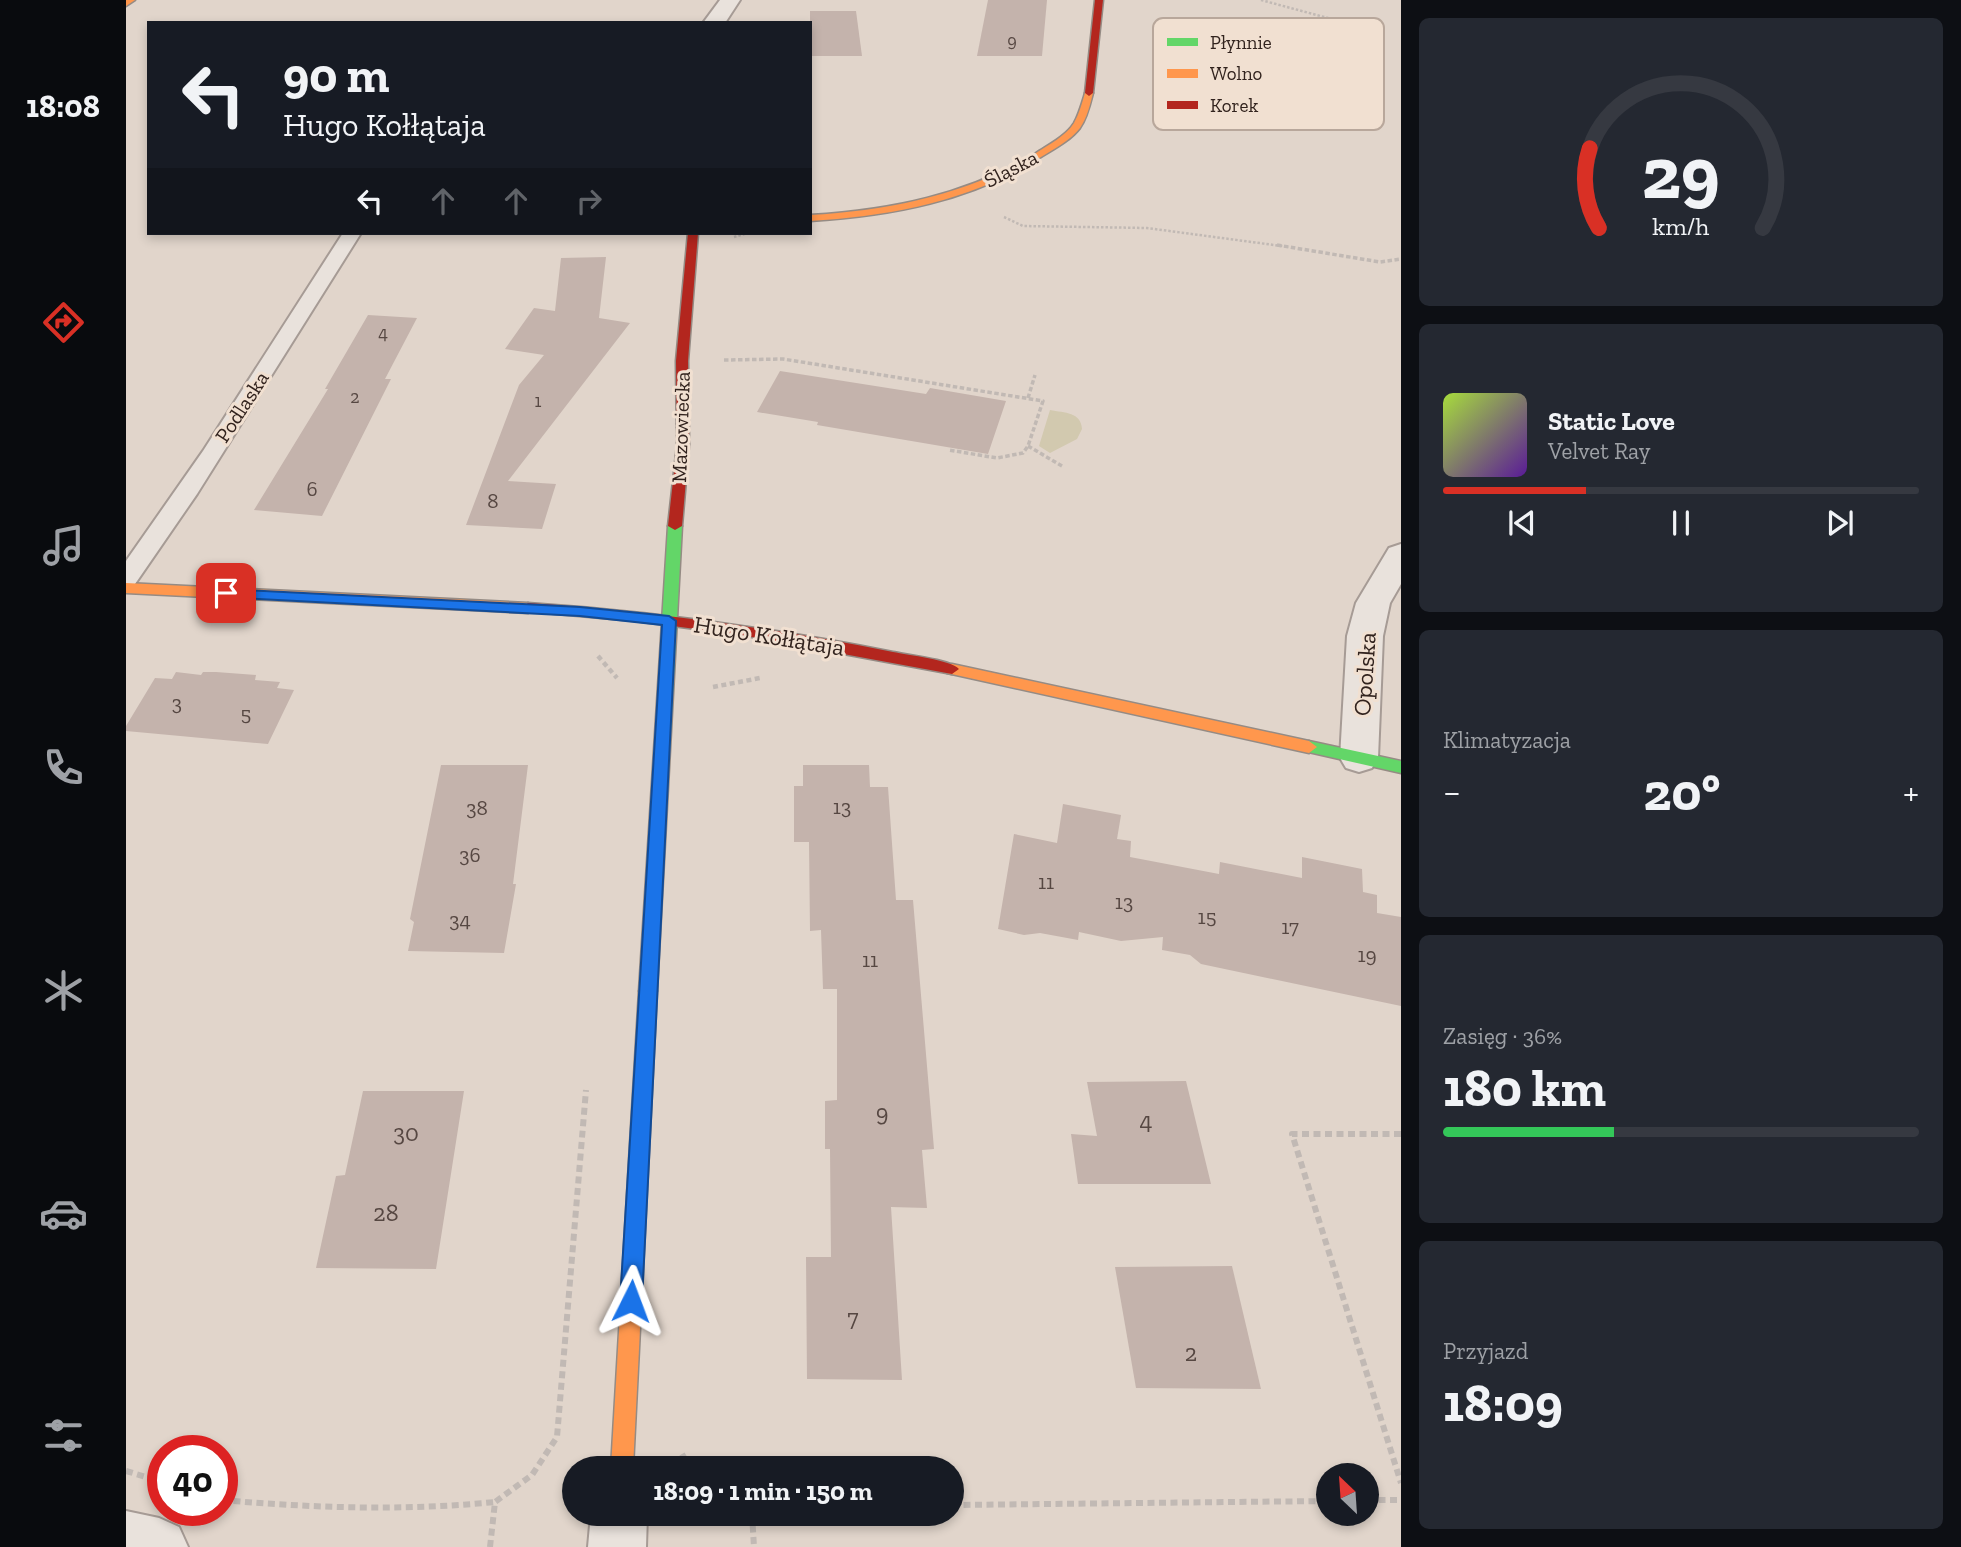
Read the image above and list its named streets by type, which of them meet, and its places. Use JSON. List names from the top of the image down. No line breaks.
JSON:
{"streets":{"street":["Śląska","Mazowiecka","Hugo Kołłątaja","Opolska"],"lane":["Podlaska"]},"crossings":[["Mazowiecka","Hugo Kołłątaja"],["Hugo Kołłątaja","Opolska"]],"house_numbers":["9","4","2","1","6","8","3","5","13","38","36","11","13","15","34","17","19","11","9","4","30","28","7","2"],"legend":["Płynnie","Wolno","Korek"],"north":"top left","page":{"tabs":"18:08","turn":["90 m","Hugo Kołłątaja"],"song":["Static Love","Velvet Ray"],"tile":["Klimatyzacja",["Zasięg · 36%","180 km"],["Przyjazd","18:09"]],"heat":["−","20°","+"],"limit":"40","trip":"18:09 · 1 min · 150 m","gauge":["29","km/h"]}}
